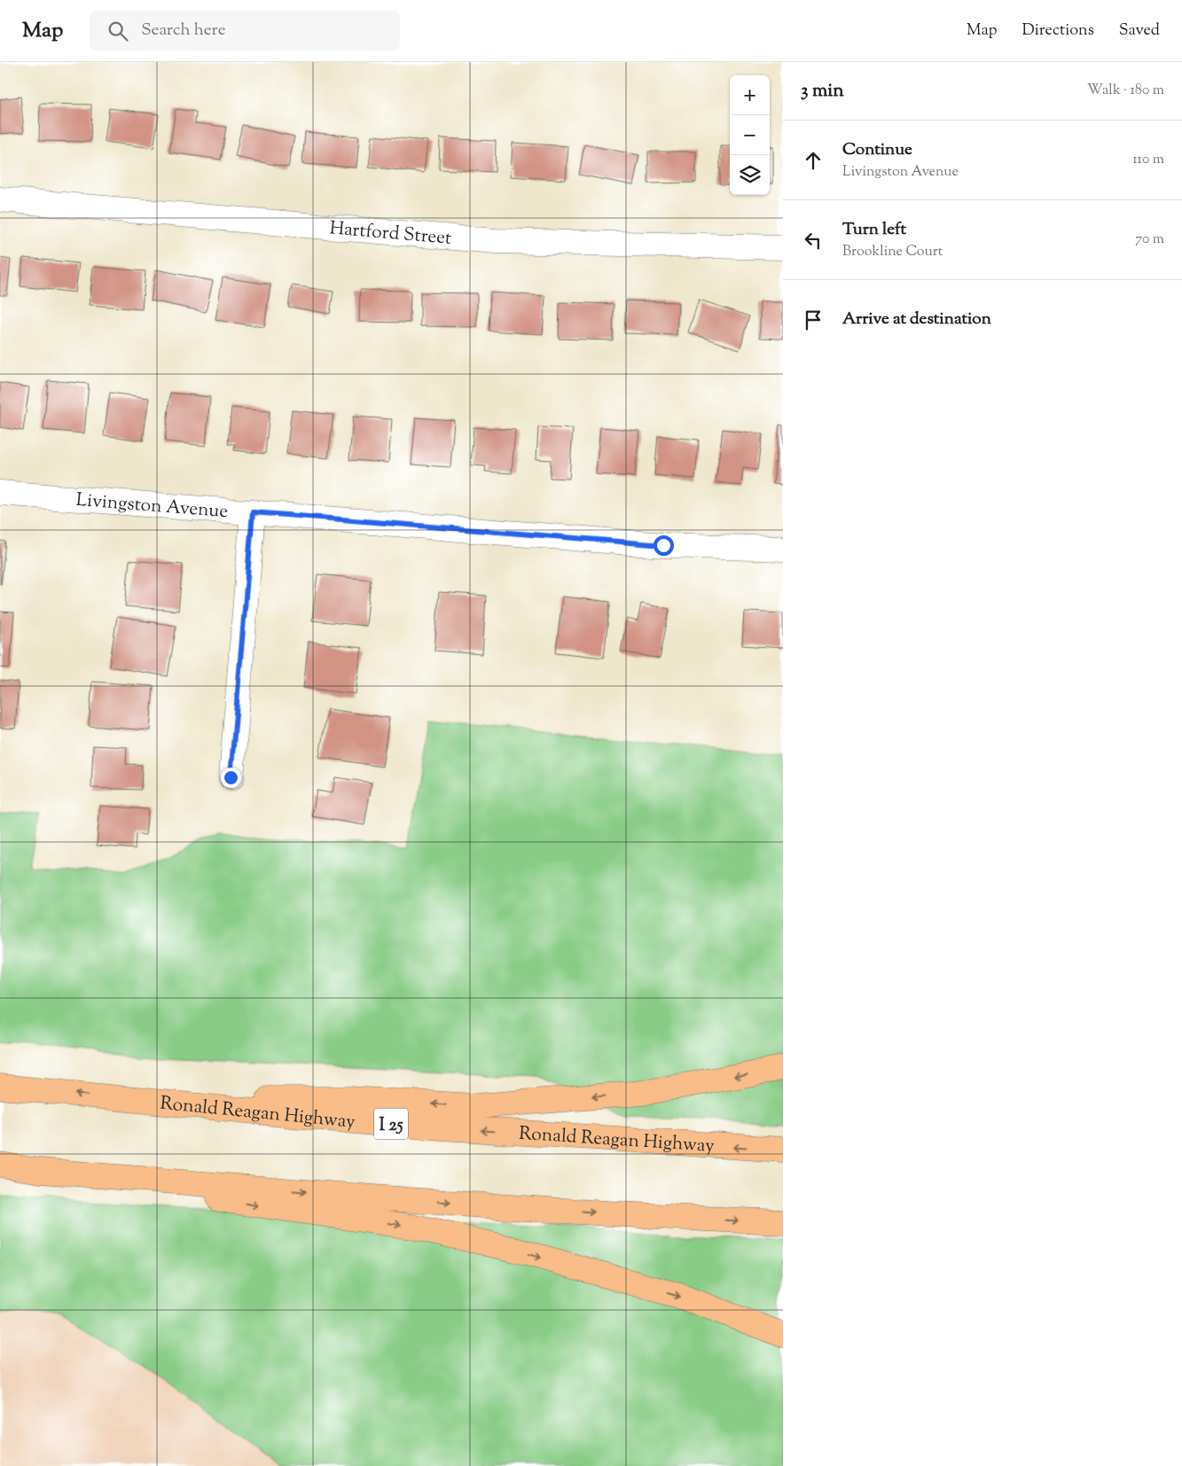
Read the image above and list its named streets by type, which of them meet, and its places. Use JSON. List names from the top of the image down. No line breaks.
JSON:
{"streets":{"highway":["Ronald Reagan Highway","I 25"],"street":["Hartford Street","Livingston Avenue"]},"page":{"header":"Map","search":"Search here","nav":["Map","Directions","Saved"],"heading":["3 min","Walk · 180 m"],"map_buttons":["+","−"],"list":[["Continue","Livingston Avenue","110 m"],["Turn left","Brookline Court","70 m"],"Arrive at destination"]}}
